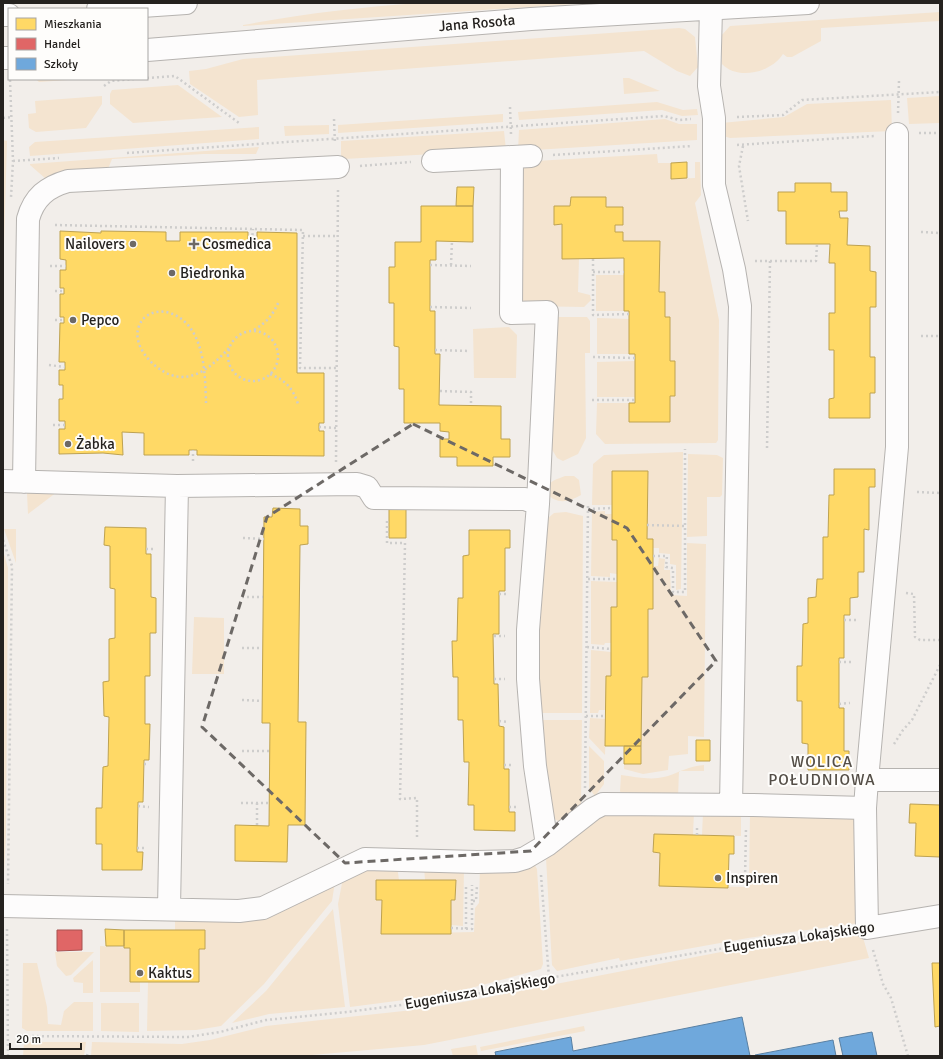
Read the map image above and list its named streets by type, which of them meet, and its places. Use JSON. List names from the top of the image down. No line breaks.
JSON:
{"streets":{"street":["Jana Rosoła","Eugeniusza Lokajskiego"]},"districts":["WOLICA POŁUDNIOWA"],"places":{"other":["Nailovers","Biedronka","Pepco","Żabka","Inspiren","Kaktus"],"health":["Cosmedica"]},"legend":["Mieszkania","Handel","Szkoły"],"scale_bar":"20 m"}
